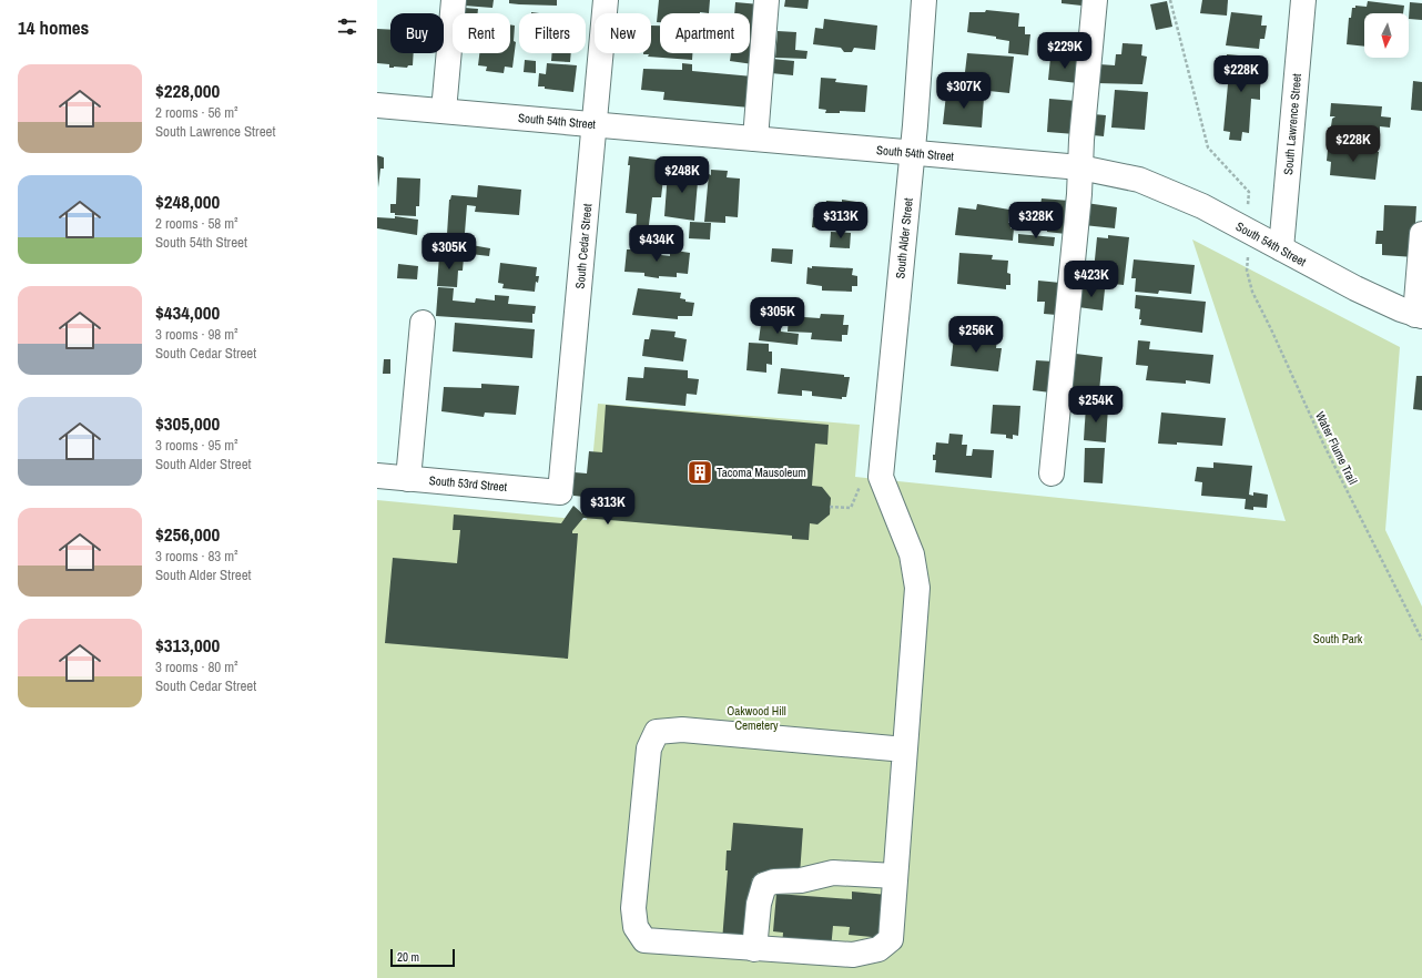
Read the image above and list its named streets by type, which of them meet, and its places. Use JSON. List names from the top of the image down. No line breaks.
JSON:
{"streets":{"street":["South 54th Street","South Lawrence Street","South Alder Street","South Cedar Street","South 53rd Street"],"path":["Water Flume Trail"]},"crossings":[["South 54th Street","South Lawrence Street"],["South 54th Street","South Alder Street"],["South 54th Street","South Cedar Street"],["South Cedar Street","South 53rd Street"]],"parks":["South Park","Oakwood Hill Cemetery"],"places":{"building":["Tacoma Mausoleum"]},"scale_bar":"20 m","north":"bottom","page":{"heading":"14 homes","chip":["Buy","Rent","Filters","New","Apartment"],"price":["$229K","$228K","$307K","$228K","$248K","$313K","$328K","$434K","$305K","$423K","$305K","$256K","$254K","$313K"],"list":[{"name":"$228,000","note":"2 rooms · 56 m² · South Lawrence Street"},{"name":"$248,000","note":"2 rooms · 58 m² · South 54th Street"},{"name":"$434,000","note":"3 rooms · 98 m² · South Cedar Street"},{"name":"$305,000","note":"3 rooms · 95 m² · South Alder Street"},{"name":"$256,000","note":"3 rooms · 83 m² · South Alder Street"},{"name":"$313,000","note":"3 rooms · 80 m² · South Cedar Street"}],"scale":"20 m"}}
